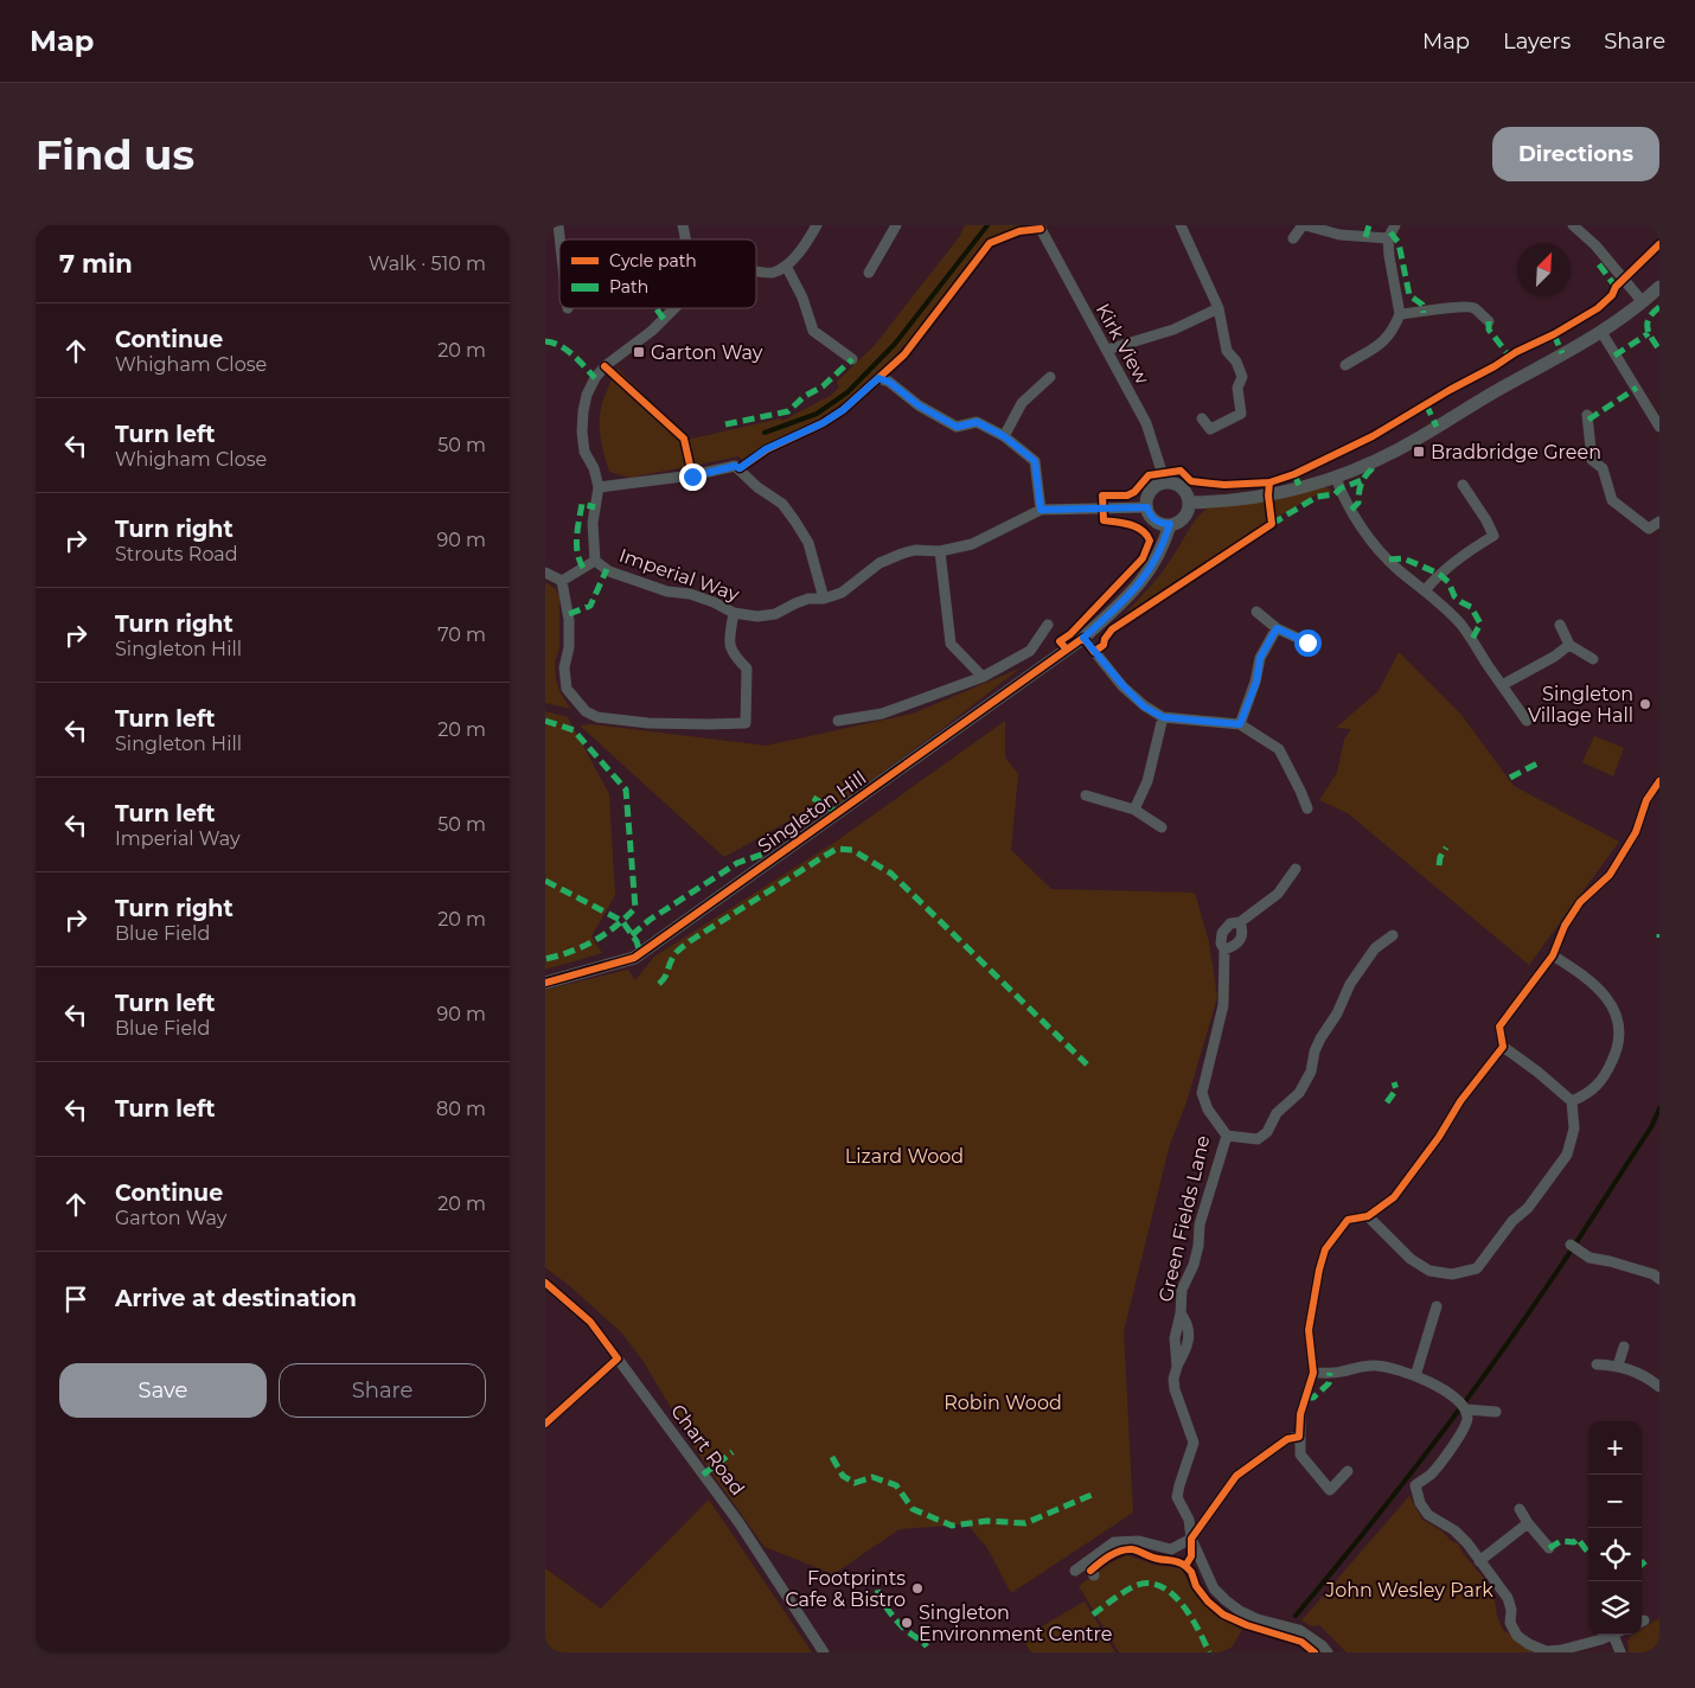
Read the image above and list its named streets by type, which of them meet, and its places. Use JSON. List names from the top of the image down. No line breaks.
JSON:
{"streets":{"street":["Kirk View","Imperial Way","Singleton Hill","Green Fields Lane","Chart Road"]},"crossings":[["Kirk View","Imperial Way"],["Kirk View","Singleton Hill"],["Imperial Way","Singleton Hill"]],"parks":["Lizard Wood","Robin Wood","John Wesley Park"],"places":{"transit":["Garton Way","Bradbridge Green"],"other":["Singleton Village Hall","Footprints Cafe & Bistro","Singleton Environment Centre"]},"legend":["Cycle path","Path"],"north":"top right","page":{"header":"Map","nav":["Map","Layers","Share"],"buttons":["Directions",["Save","Share"]],"title":"Find us","heading":["7 min","Walk · 510 m"],"list":[["Continue","Whigham Close","20 m"],["Turn left","Whigham Close","50 m"],["Turn right","Strouts Road","90 m"],["Turn right","Singleton Hill","70 m"],["Turn left","Singleton Hill","20 m"],["Turn left","Imperial Way","50 m"],["Turn right","Blue Field","20 m"],["Turn left","Blue Field","90 m"],["Turn left","80 m"],["Continue","Garton Way","20 m"],"Arrive at destination"],"map_buttons":["+","−"]}}
